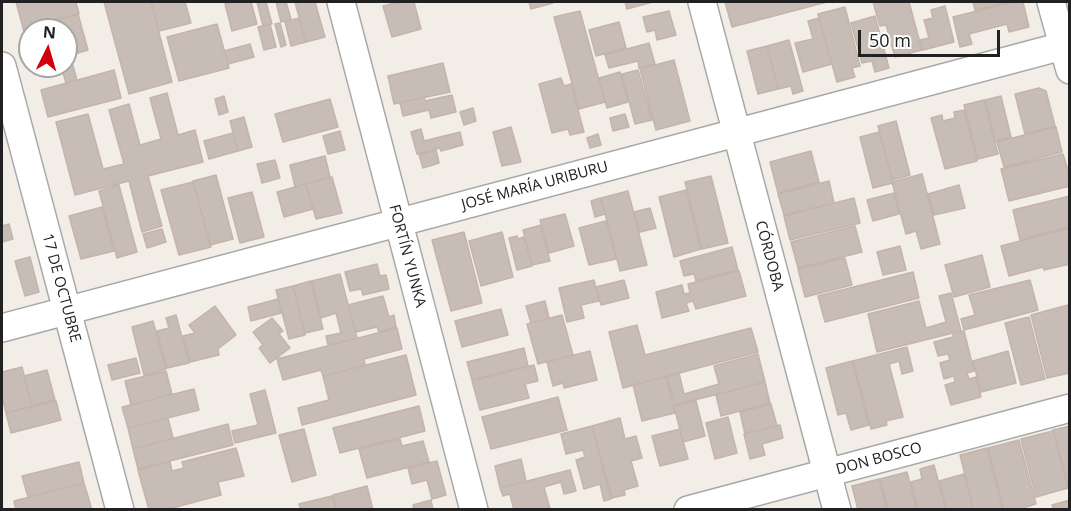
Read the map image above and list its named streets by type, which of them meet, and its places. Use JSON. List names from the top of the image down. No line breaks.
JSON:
{"streets":{"street":["JOSÉ MARÍA URIBURU","FORTÍN YUNKA","CÓRDOBA","17 DE OCTUBRE","DON BOSCO"]},"crossings":[["JOSÉ MARÍA URIBURU","FORTÍN YUNKA"],["JOSÉ MARÍA URIBURU","CÓRDOBA"],["JOSÉ MARÍA URIBURU","17 DE OCTUBRE"],["CÓRDOBA","DON BOSCO"]],"scale_bar":"50 m","north":"top"}
